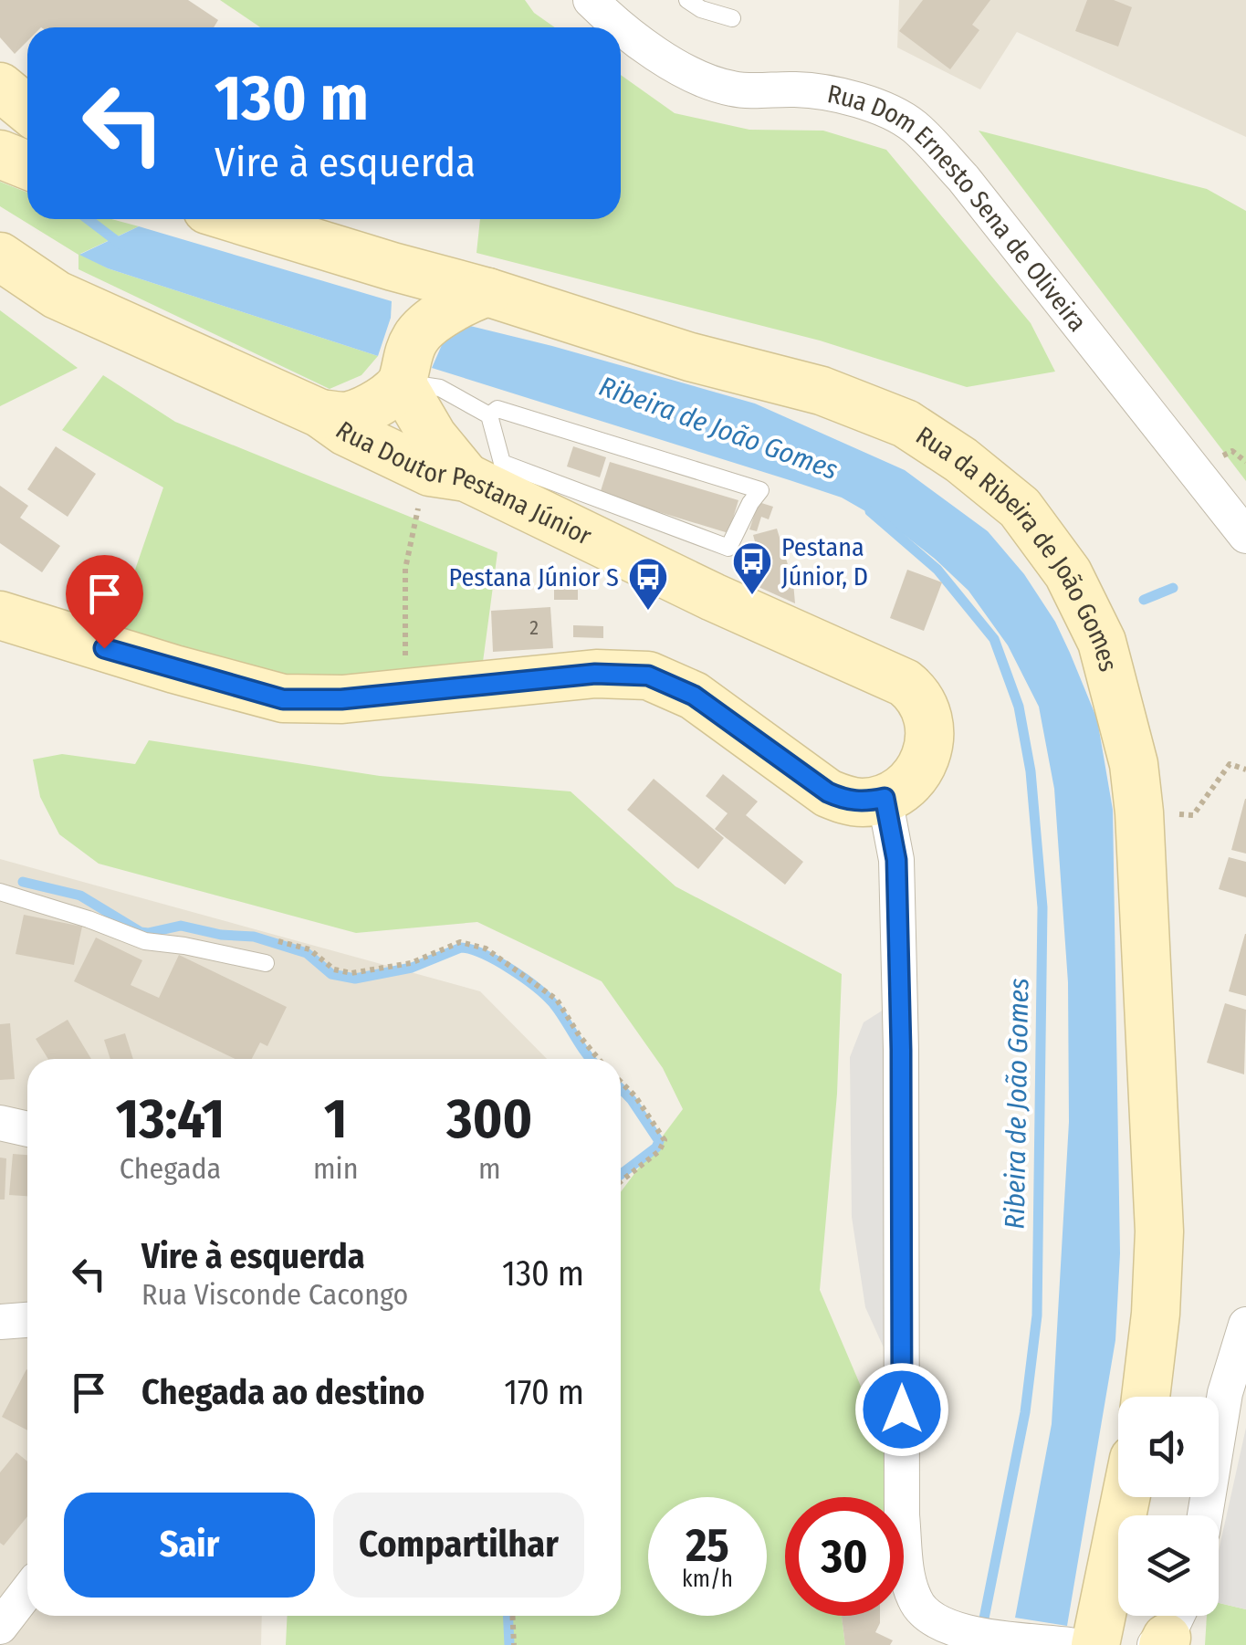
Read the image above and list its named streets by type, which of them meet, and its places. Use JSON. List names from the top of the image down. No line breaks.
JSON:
{"streets":{"main road":["Rua Doutor Pestana Júnior","Rua da Ribeira de João Gomes"],"street":["Rua Dom Ernesto Sena de Oliveira"]},"water":["Ribeira de João Gomes"],"places":{"bus stop":["Pestana Júnior, D","Pestana Júnior S"]},"house_numbers":["2"],"page":{"turn":["130 m","Vire à esquerda"],"eta":["13:41","Chegada","1","min","300","m"],"list":[{"name":"Vire à esquerda","note":"Rua Visconde Cacongo","value":"130 m"},{"name":"Chegada ao destino","value":"170 m"}],"buttons":["Sair","Compartilhar"],"speed":"25 km/h","limit":"30"}}
